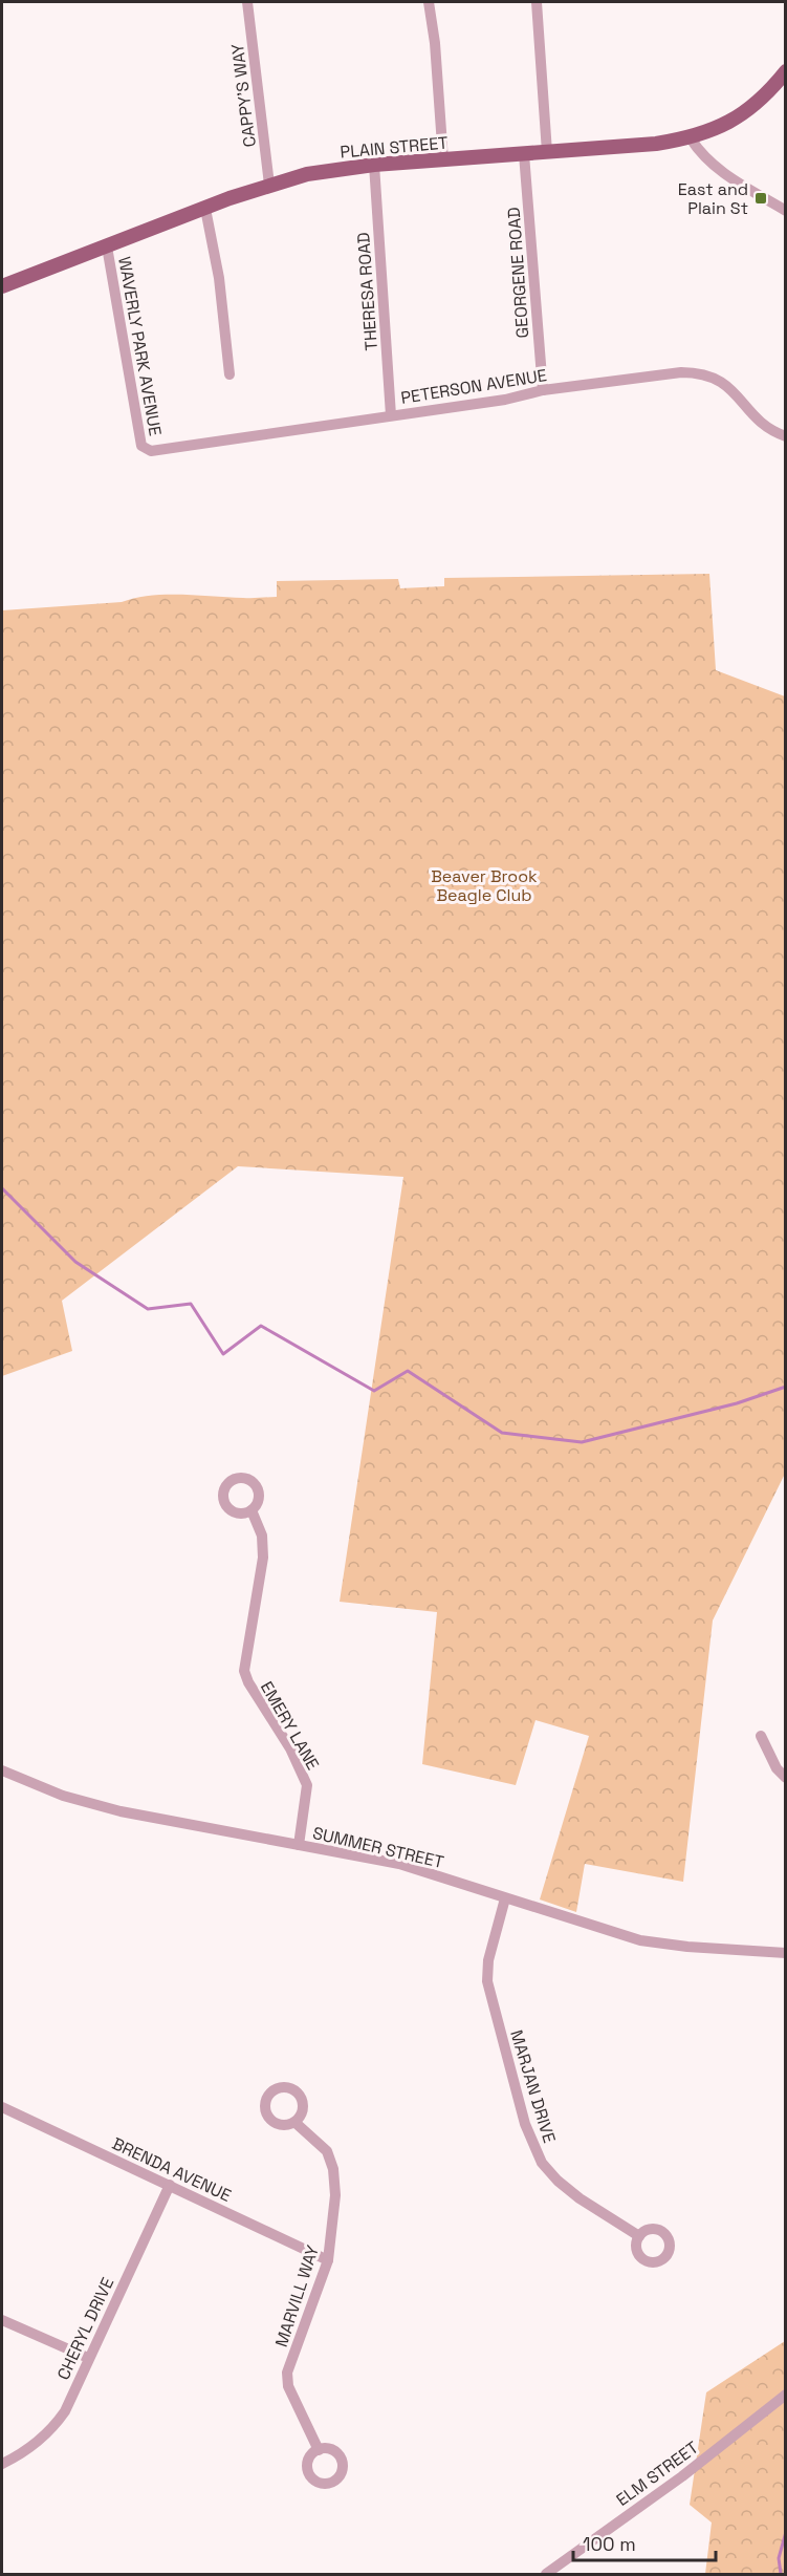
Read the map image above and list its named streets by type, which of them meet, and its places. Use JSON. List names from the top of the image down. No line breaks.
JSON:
{"streets":{"main road":["PLAIN STREET"],"street":["CAPPY'S WAY","GEORGENE ROAD","THERESA ROAD","WAVERLY PARK AVENUE","PETERSON AVENUE","EMERY LANE","SUMMER STREET","MARJAN DRIVE","BRENDA AVENUE","MARVILL WAY","CHERYL DRIVE","ELM STREET"]},"crossings":[["CAPPY'S WAY","PLAIN STREET"],["PLAIN STREET","GEORGENE ROAD"],["PLAIN STREET","THERESA ROAD"],["PLAIN STREET","WAVERLY PARK AVENUE"],["GEORGENE ROAD","PETERSON AVENUE"],["THERESA ROAD","PETERSON AVENUE"],["WAVERLY PARK AVENUE","PETERSON AVENUE"],["EMERY LANE","SUMMER STREET"],["SUMMER STREET","MARJAN DRIVE"],["BRENDA AVENUE","MARVILL WAY"],["BRENDA AVENUE","CHERYL DRIVE"]],"parks":["Beaver Brook Beagle Club"],"places":{"transit":["East and Plain St"]},"scale_bar":"100 m"}
